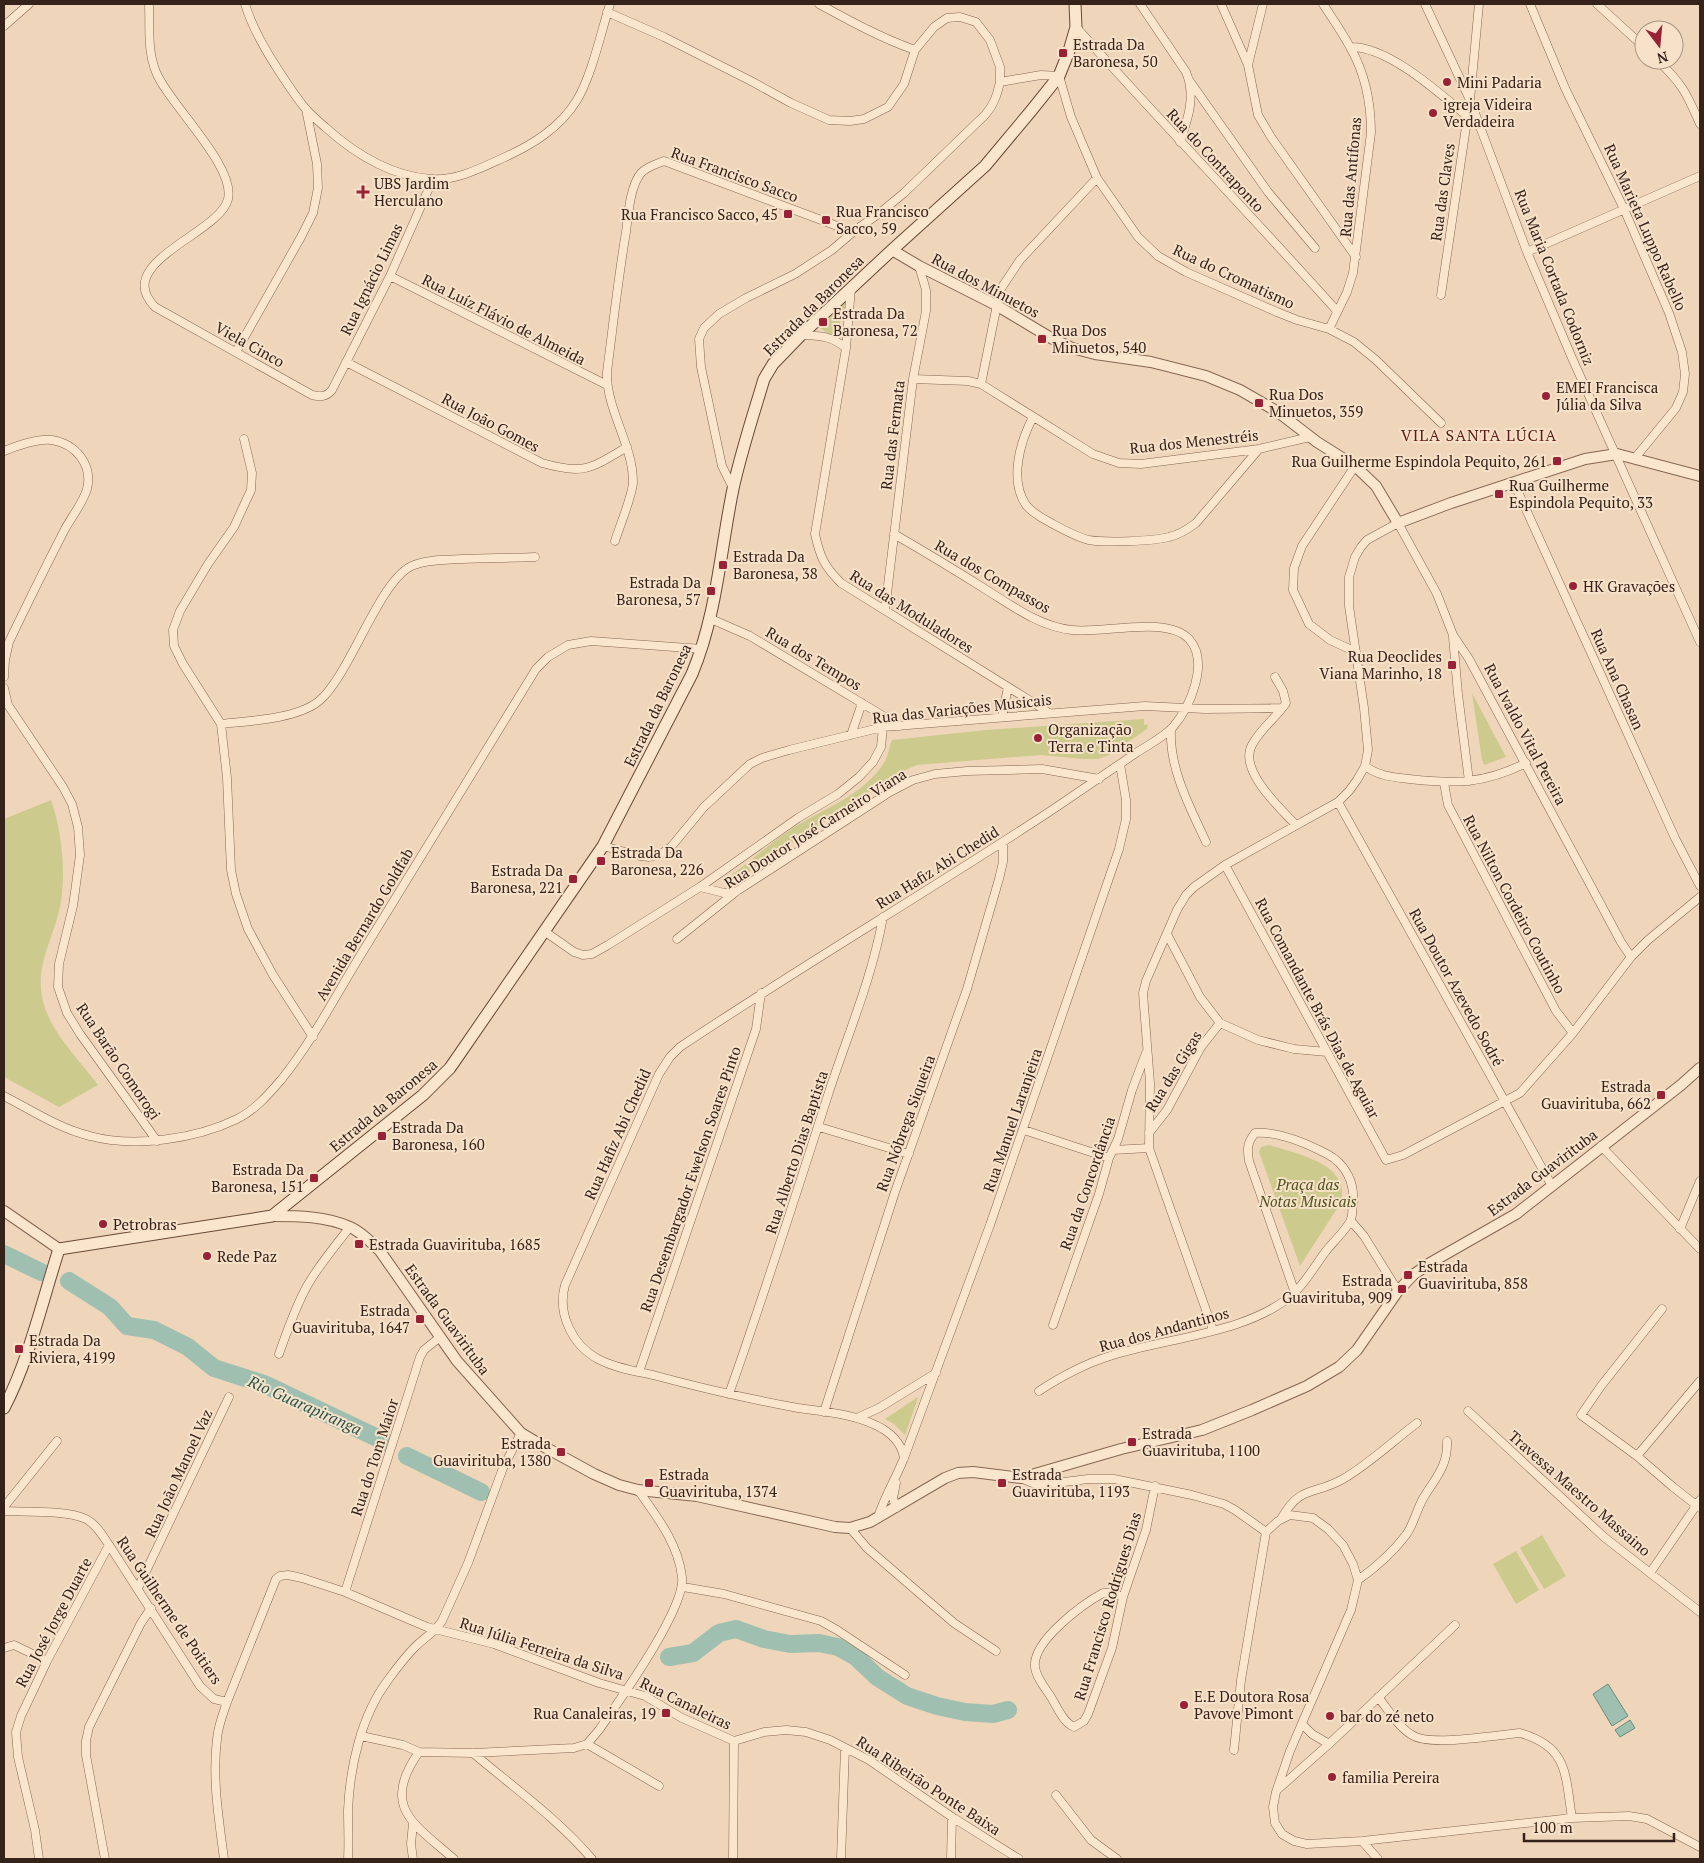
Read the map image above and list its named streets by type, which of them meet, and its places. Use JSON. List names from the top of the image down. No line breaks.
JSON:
{"streets":{"main road":["Estrada da Baronesa","Estrada Guavirituba"],"street":["Rua do Contraponto","Rua Francisco Sacco","Rua das Antífonas","Rua das Claves","Rua Marieta Luppo Rabello","Rua do Cromatismo","Rua Maria Cortada Codorniz","Rua Ignácio Limas","Rua dos Minuetos","Rua Luíz Flávio de Almeida","Viela Cinco","Rua João Gomes","Rua das Fermata","Rua dos Menestréis","Rua dos Compassos","Rua das Moduladores","Rua dos Tempos","Rua Ana Chasan","Rua das Variações Musicais","Rua Ivaldo Vital Pereira","Rua Doutor José Carneiro Viana","Rua Hafiz Abi Chedid","Rua Nilton Cordeiro Coutinho","Avenida Bernardo Goldfab","Rua Doutor Azevedo Sodré","Rua Comandante Brás Dias de Aguiar","Rua Barão Comorogi","Rua das Gigas","Rua Manuel Laranjeira","Rua Nóbrega Siqueira","Rua Alberto Dias Baptista","Rua Desembargador Ewelson Soares Pinto","Rua da Concordância","Rua dos Andantinos","Rua do Tom Maior","Rua João Manoel Vaz","Travessa Maestro Massaino","Rua Francisco Rodrigues Dias","Rua Guilherme de Poitiers","Rua José Jorge Duarte","Rua Júlia Ferreira da Silva","Rua Canaleiras","Rua Ribeirão Ponte Baixa"]},"crossings":[["Rua do Contraponto","Rua das Antífonas"],["Rua do Contraponto","Estrada da Baronesa"],["Rua Francisco Sacco","Estrada da Baronesa"],["Rua Francisco Sacco","Rua Luíz Flávio de Almeida"],["Rua Francisco Sacco","Rua João Gomes"],["Rua das Antífonas","Rua do Cromatismo"],["Rua das Claves","Rua Maria Cortada Codorniz"],["Rua do Cromatismo","Estrada da Baronesa"],["Rua Ignácio Limas","Rua Luíz Flávio de Almeida"],["Rua Ignácio Limas","Viela Cinco"],["Rua Ignácio Limas","Rua João Gomes"],["Rua dos Minuetos","Estrada da Baronesa"],["Rua dos Minuetos","Rua das Fermata"],["Rua dos Minuetos","Rua dos Menestréis"],["Rua dos Minuetos","Rua Ivaldo Vital Pereira"],["Estrada da Baronesa","Rua das Moduladores"],["Estrada da Baronesa","Rua dos Tempos"],["Estrada da Baronesa","Rua das Variações Musicais"],["Estrada da Baronesa","Avenida Bernardo Goldfab"],["Estrada da Baronesa","Estrada Guavirituba"],["Rua das Fermata","Rua dos Menestréis"],["Rua das Fermata","Rua dos Compassos"],["Rua das Fermata","Rua das Moduladores"],["Rua dos Compassos","Rua das Variações Musicais"],["Rua dos Compassos","Rua Hafiz Abi Chedid"],["Rua das Moduladores","Rua das Variações Musicais"],["Rua dos Tempos","Rua das Variações Musicais"],["Rua Doutor José Carneiro Viana","Rua Hafiz Abi Chedid"],["Rua Hafiz Abi Chedid","Rua Manuel Laranjeira"],["Rua Hafiz Abi Chedid","Rua Nóbrega Siqueira"],["Rua Hafiz Abi Chedid","Rua Alberto Dias Baptista"],["Rua Hafiz Abi Chedid","Rua Desembargador Ewelson Soares Pinto"],["Avenida Bernardo Goldfab","Rua Barão Comorogi"],["Rua Doutor Azevedo Sodré","Rua Comandante Brás Dias de Aguiar"],["Rua Doutor Azevedo Sodré","Estrada Guavirituba"],["Rua Manuel Laranjeira","Estrada Guavirituba"],["Estrada Guavirituba","Rua do Tom Maior"],["Rua do Tom Maior","Rua Guilherme de Poitiers"],["Rua João Manoel Vaz","Rua Guilherme de Poitiers"],["Rua Guilherme de Poitiers","Rua José Jorge Duarte"],["Rua Guilherme de Poitiers","Rua Júlia Ferreira da Silva"],["Rua Júlia Ferreira da Silva","Rua Canaleiras"],["Rua Canaleiras","Rua Ribeirão Ponte Baixa"]],"districts":["VILA SANTA LÚCIA"],"water":["Rio Guarapiranga"],"parks":["Praça das Notas Musicais"],"places":{"transit":["Estrada Da Baronesa, 50","Rua Francisco Sacco, 45","Rua Francisco Sacco, 59","Estrada Da Baronesa, 72","Rua Dos Minuetos, 540","Rua Dos Minuetos, 359","Rua Guilherme Espindola Pequito, 261","Rua Guilherme Espindola Pequito, 33","Estrada Da Baronesa, 38","Estrada Da Baronesa, 57","Rua Deoclides Viana Marinho, 18","Estrada Da Baronesa, 226","Estrada Da Baronesa, 221","Estrada Guavirituba, 662","Estrada Da Baronesa, 160","Estrada Da Baronesa, 151","Estrada Guavirituba, 1685","Estrada Guavirituba, 858","Estrada Guavirituba, 909","Estrada Guavirituba, 1647","Estrada Da Riviera, 4199","Estrada Guavirituba, 1100","Estrada Guavirituba, 1380","Estrada Guavirituba, 1374","Estrada Guavirituba, 1193","Rua Canaleiras, 19"],"other":["Mini Padaria","igreja Videira Verdadeira","EMEI Francisca Júlia da Silva","HK Gravações","Organização Terra e Tinta","Petrobras","Rede Paz","E.E Doutora Rosa Pavove Pimont","bar do zé neto","familia Pereira"],"health":["UBS Jardim Herculano"]},"scale_bar":"100 m","north":"bottom"}
